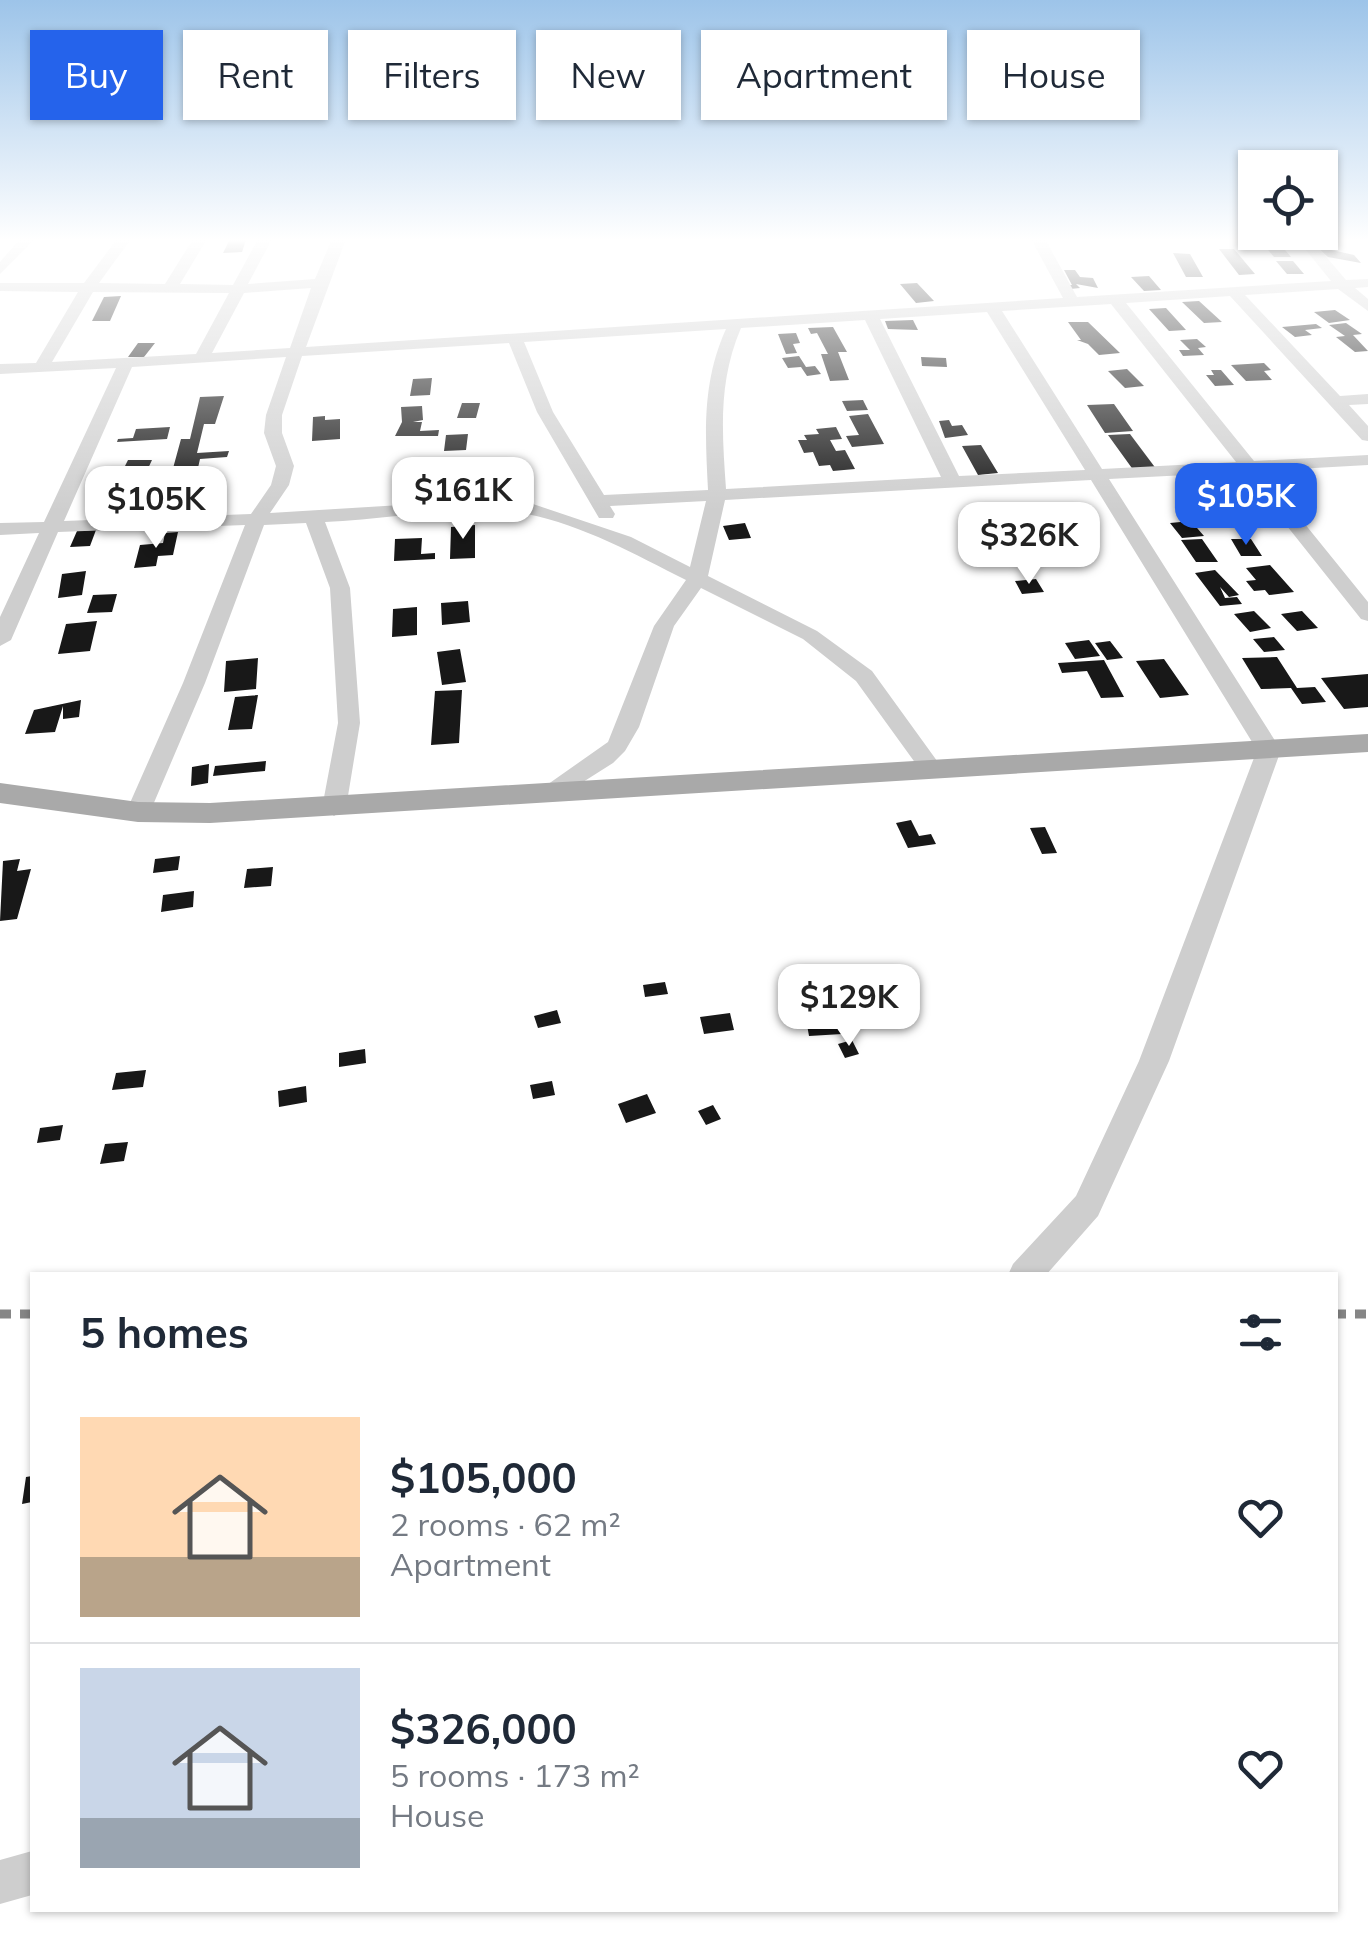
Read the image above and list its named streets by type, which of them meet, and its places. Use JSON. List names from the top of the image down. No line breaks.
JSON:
{"page":{"chip":["Buy","Rent","Filters","New","Apartment","House"],"price":["$161K","$105K","$105K","$326K","$129K"],"heading":"5 homes","list":[{"name":"$105,000","note":"2 rooms · 62 m² · Apartment"},{"name":"$326,000","note":"5 rooms · 173 m² · House"}]}}
